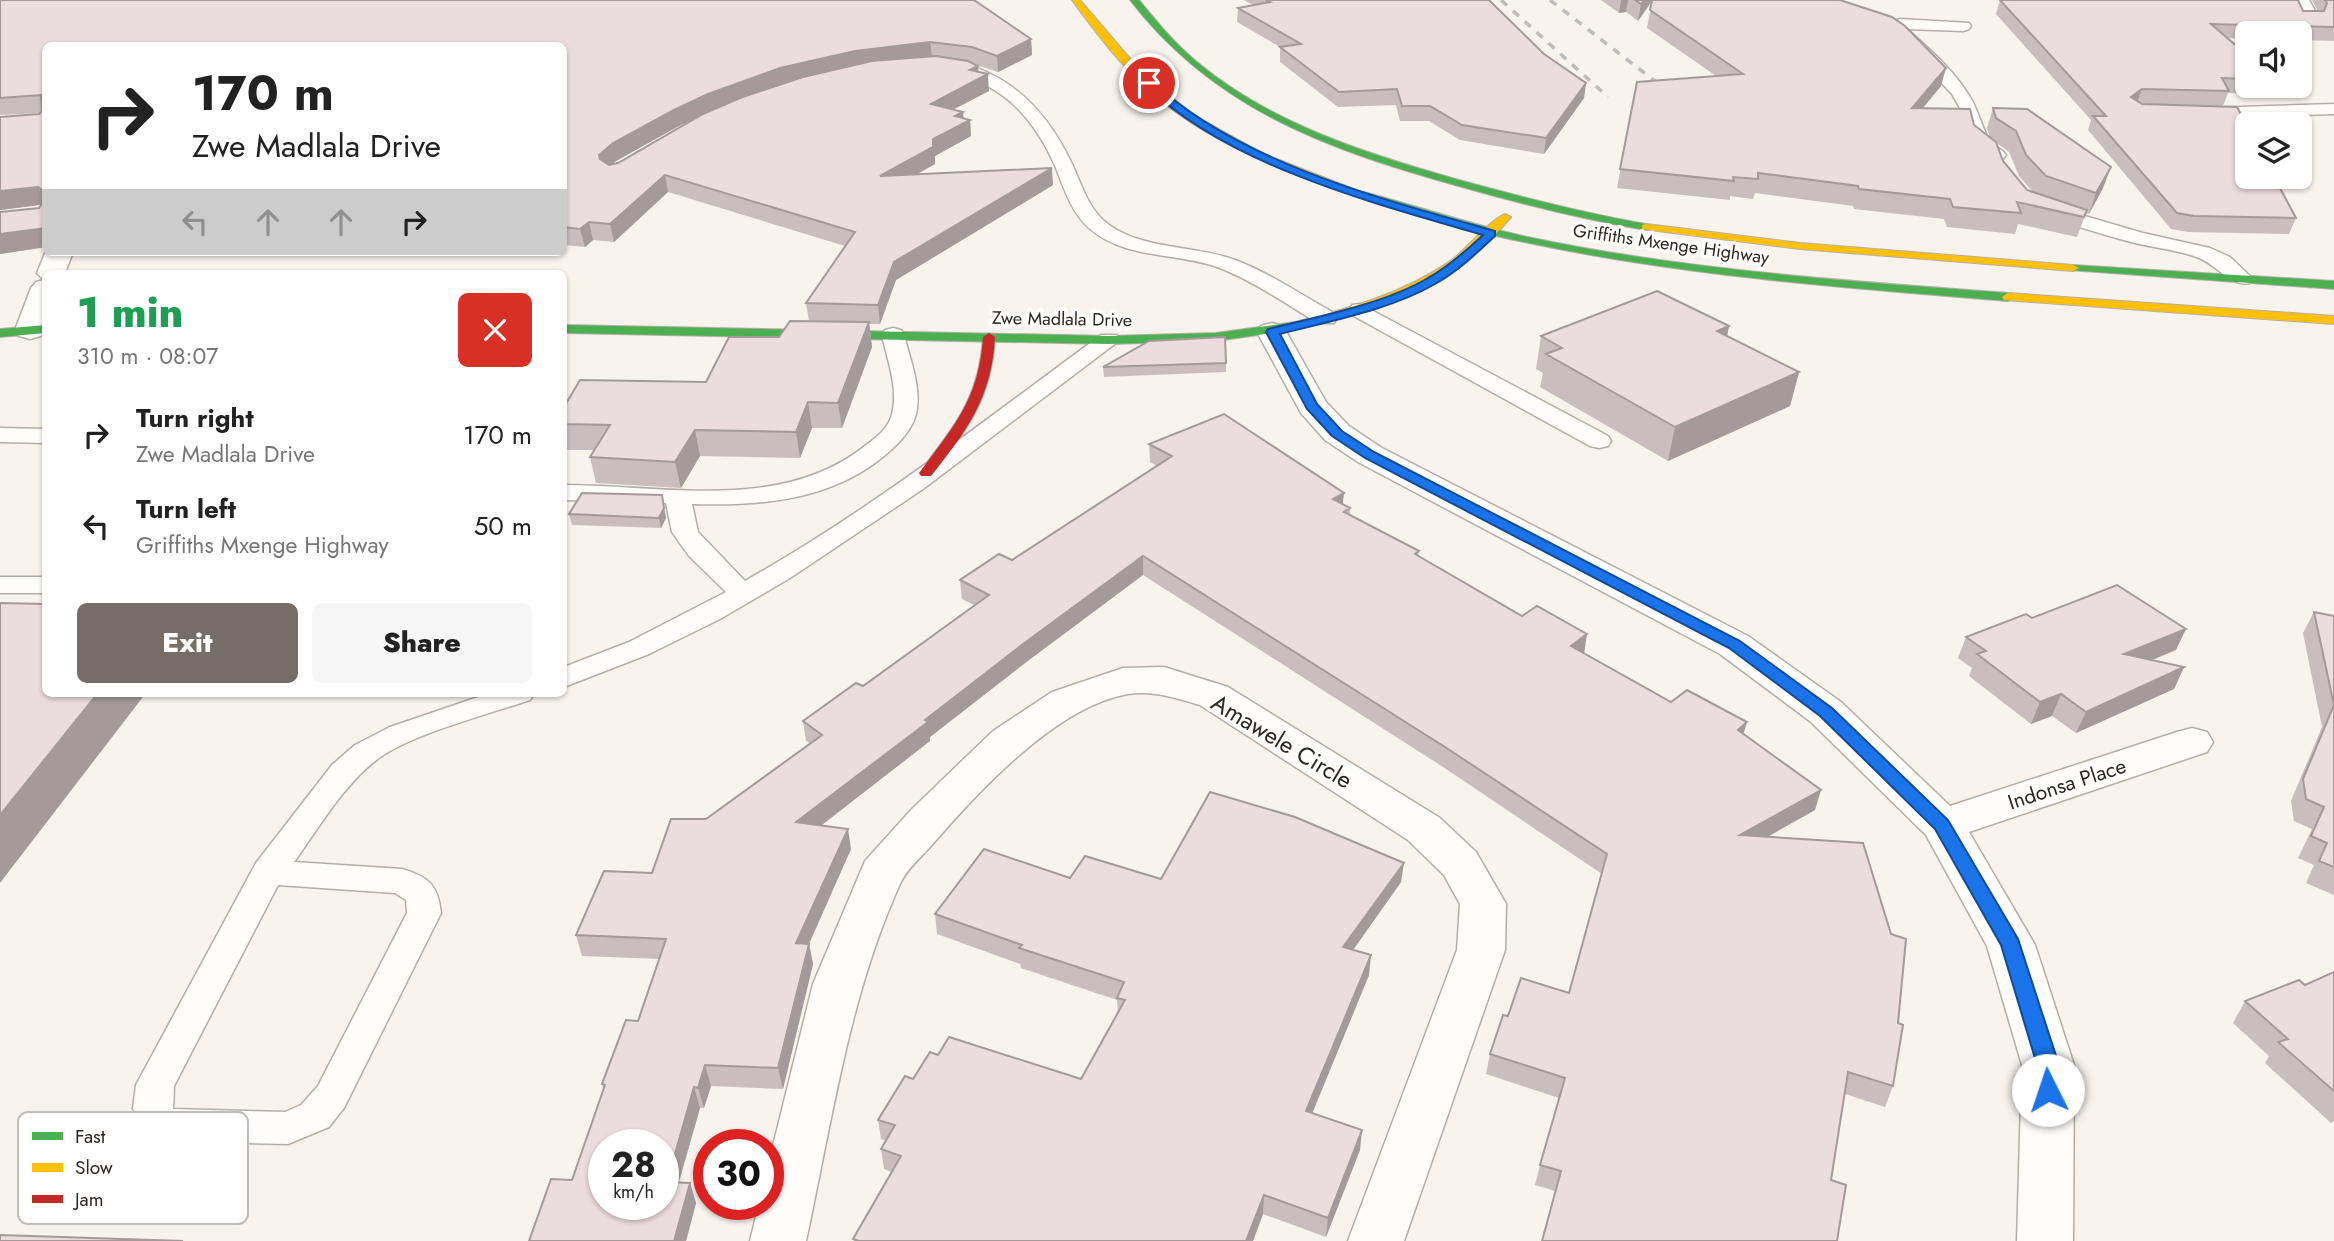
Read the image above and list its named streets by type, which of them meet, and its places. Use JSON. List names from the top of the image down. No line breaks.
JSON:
{"streets":{"street":["Griffiths Mxenge Highway","Zwe Madlala Drive","Amawele Circle","Indonsa Place"]},"crossings":[["Griffiths Mxenge Highway","Zwe Madlala Drive"]],"legend":["Fast","Slow","Jam"],"page":{"turn":["170 m","Zwe Madlala Drive"],"heading":["1 min","310 m · 08:07"],"list":[{"name":"Turn right","note":"Zwe Madlala Drive","value":"170 m"},{"name":"Turn left","note":"Griffiths Mxenge Highway","value":"50 m"}],"buttons":["Exit","Share"],"speed":"28 km/h","limit":"30"}}
